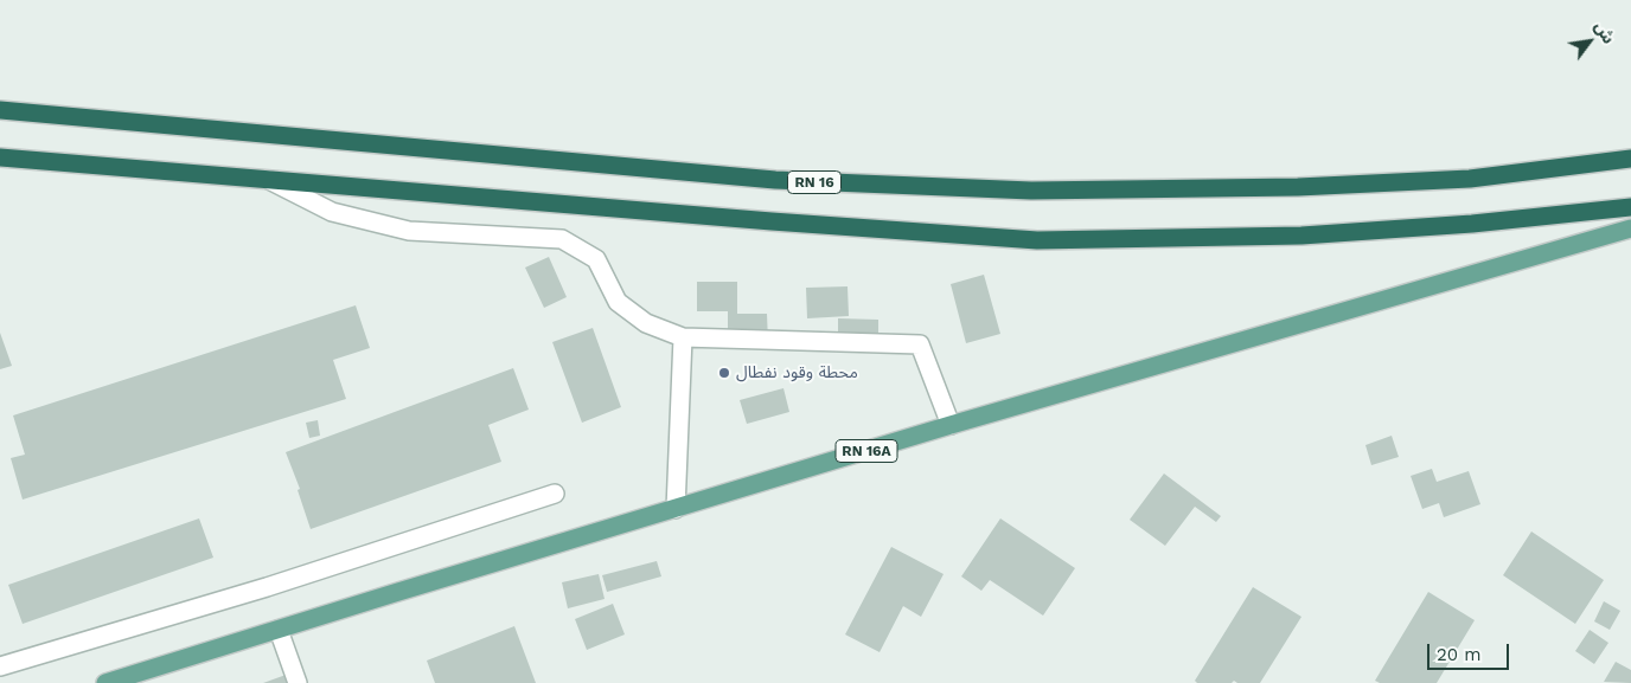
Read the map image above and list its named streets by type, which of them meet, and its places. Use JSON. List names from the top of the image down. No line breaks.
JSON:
{"streets":{"highway":["RN 16"],"main road":["RN 16A"]},"places":["محطة وقود نفطال"],"scale_bar":"20 m","north":"top right"}
